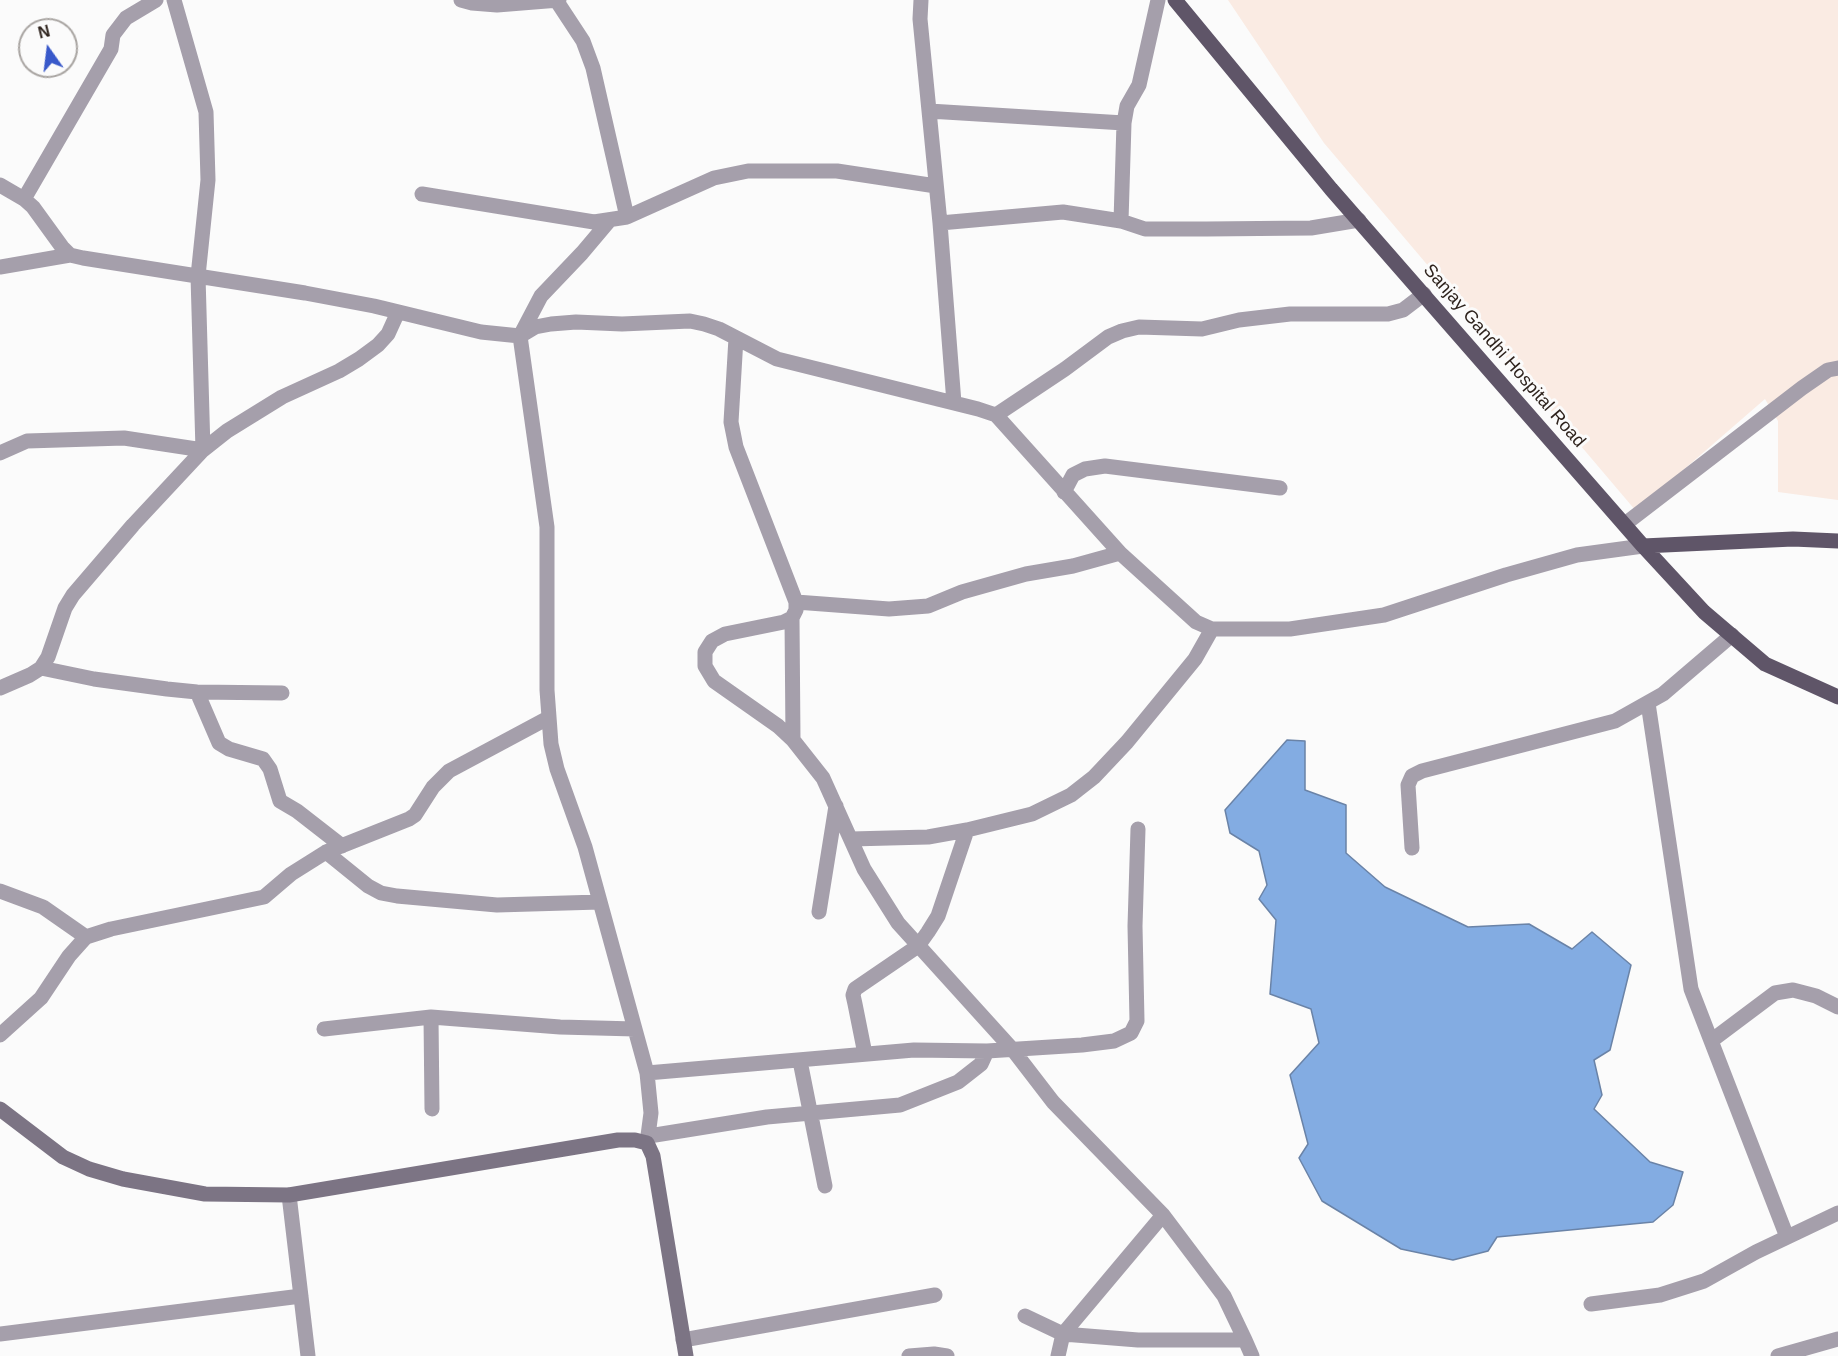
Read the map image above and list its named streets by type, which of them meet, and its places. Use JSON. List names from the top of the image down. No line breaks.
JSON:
{"streets":{"main road":["Sanjay Gandhi Hospital Road"]},"north":"top"}
